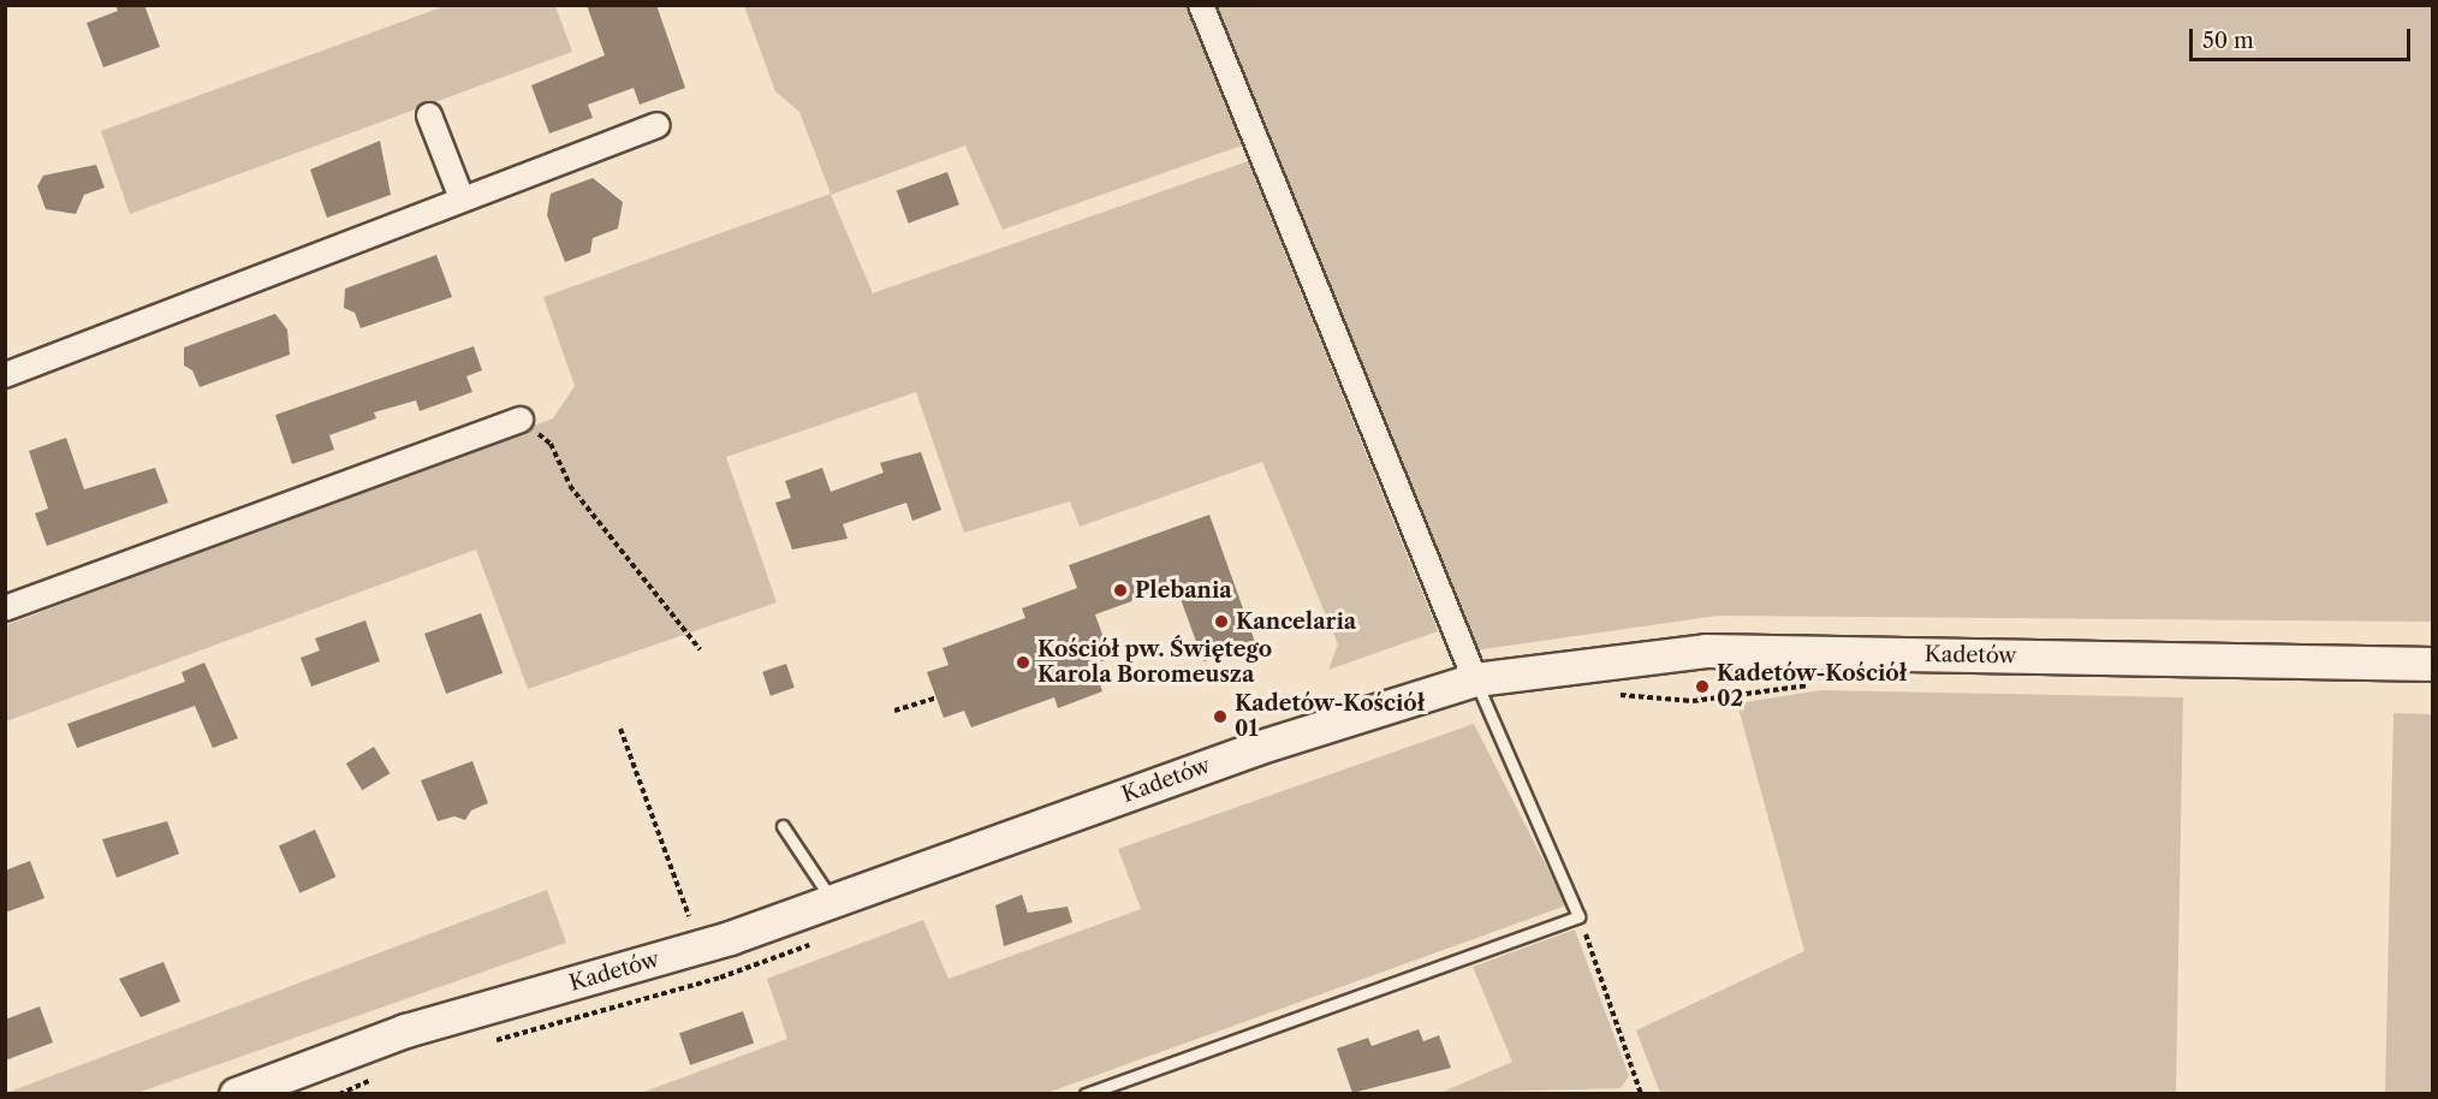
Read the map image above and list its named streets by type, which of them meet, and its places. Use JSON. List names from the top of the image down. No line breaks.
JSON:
{"streets":{"street":["Kadetów"]},"places":["Plebania","Kancelaria","Kościół pw. Świętego Karola Boromeusza","Kadetów-Kościół 02","Kadetów-Kościół 01"],"scale_bar":"50 m"}
